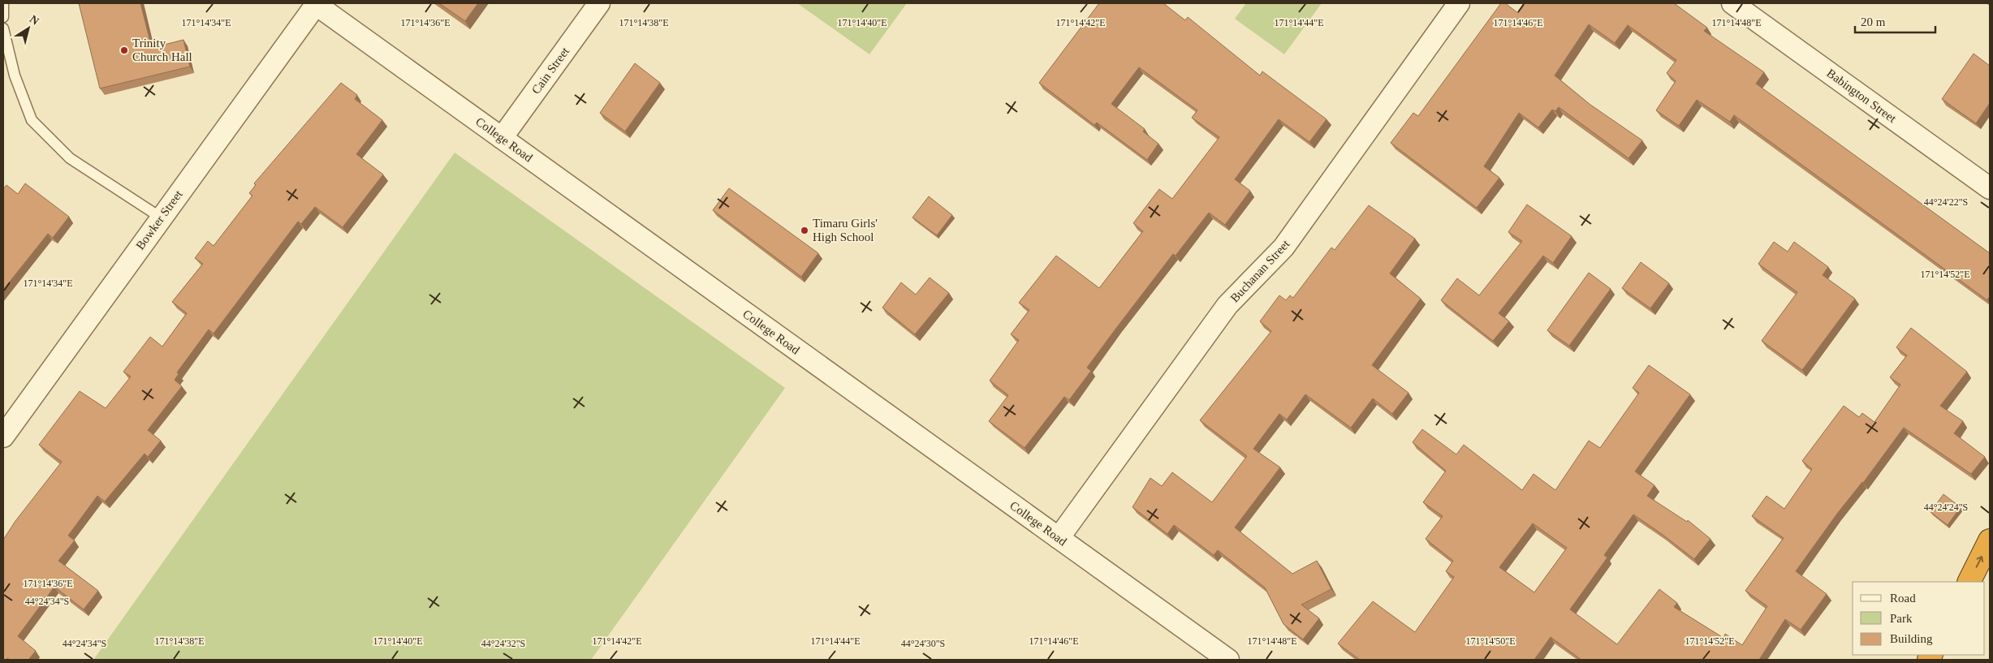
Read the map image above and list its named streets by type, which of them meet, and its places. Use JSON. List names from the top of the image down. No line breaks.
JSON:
{"streets":{"street":["Cain Street","Babington Street","College Road","Bowker Street","Buchanan Street"]},"crossings":[["Cain Street","College Road"],["College Road","Bowker Street"],["College Road","Buchanan Street"]],"places":["Trinity Church Hall","Timaru Girls' High School"],"legend":["Road","Park","Building"],"scale_bar":"20 m","north":"top right","coordinates":["171°14'34\"E","171°14'36\"E","171°14'38\"E","171°14'40\"E","171°14'42\"E","171°14'44\"E","171°14'46\"E","171°14'48\"E","44°24'22\"S","171°14'52\"E","44°24'24\"S","44°24'34\"S","171°14'50\"E","44°24'32\"S","44°24'30\"S"]}
